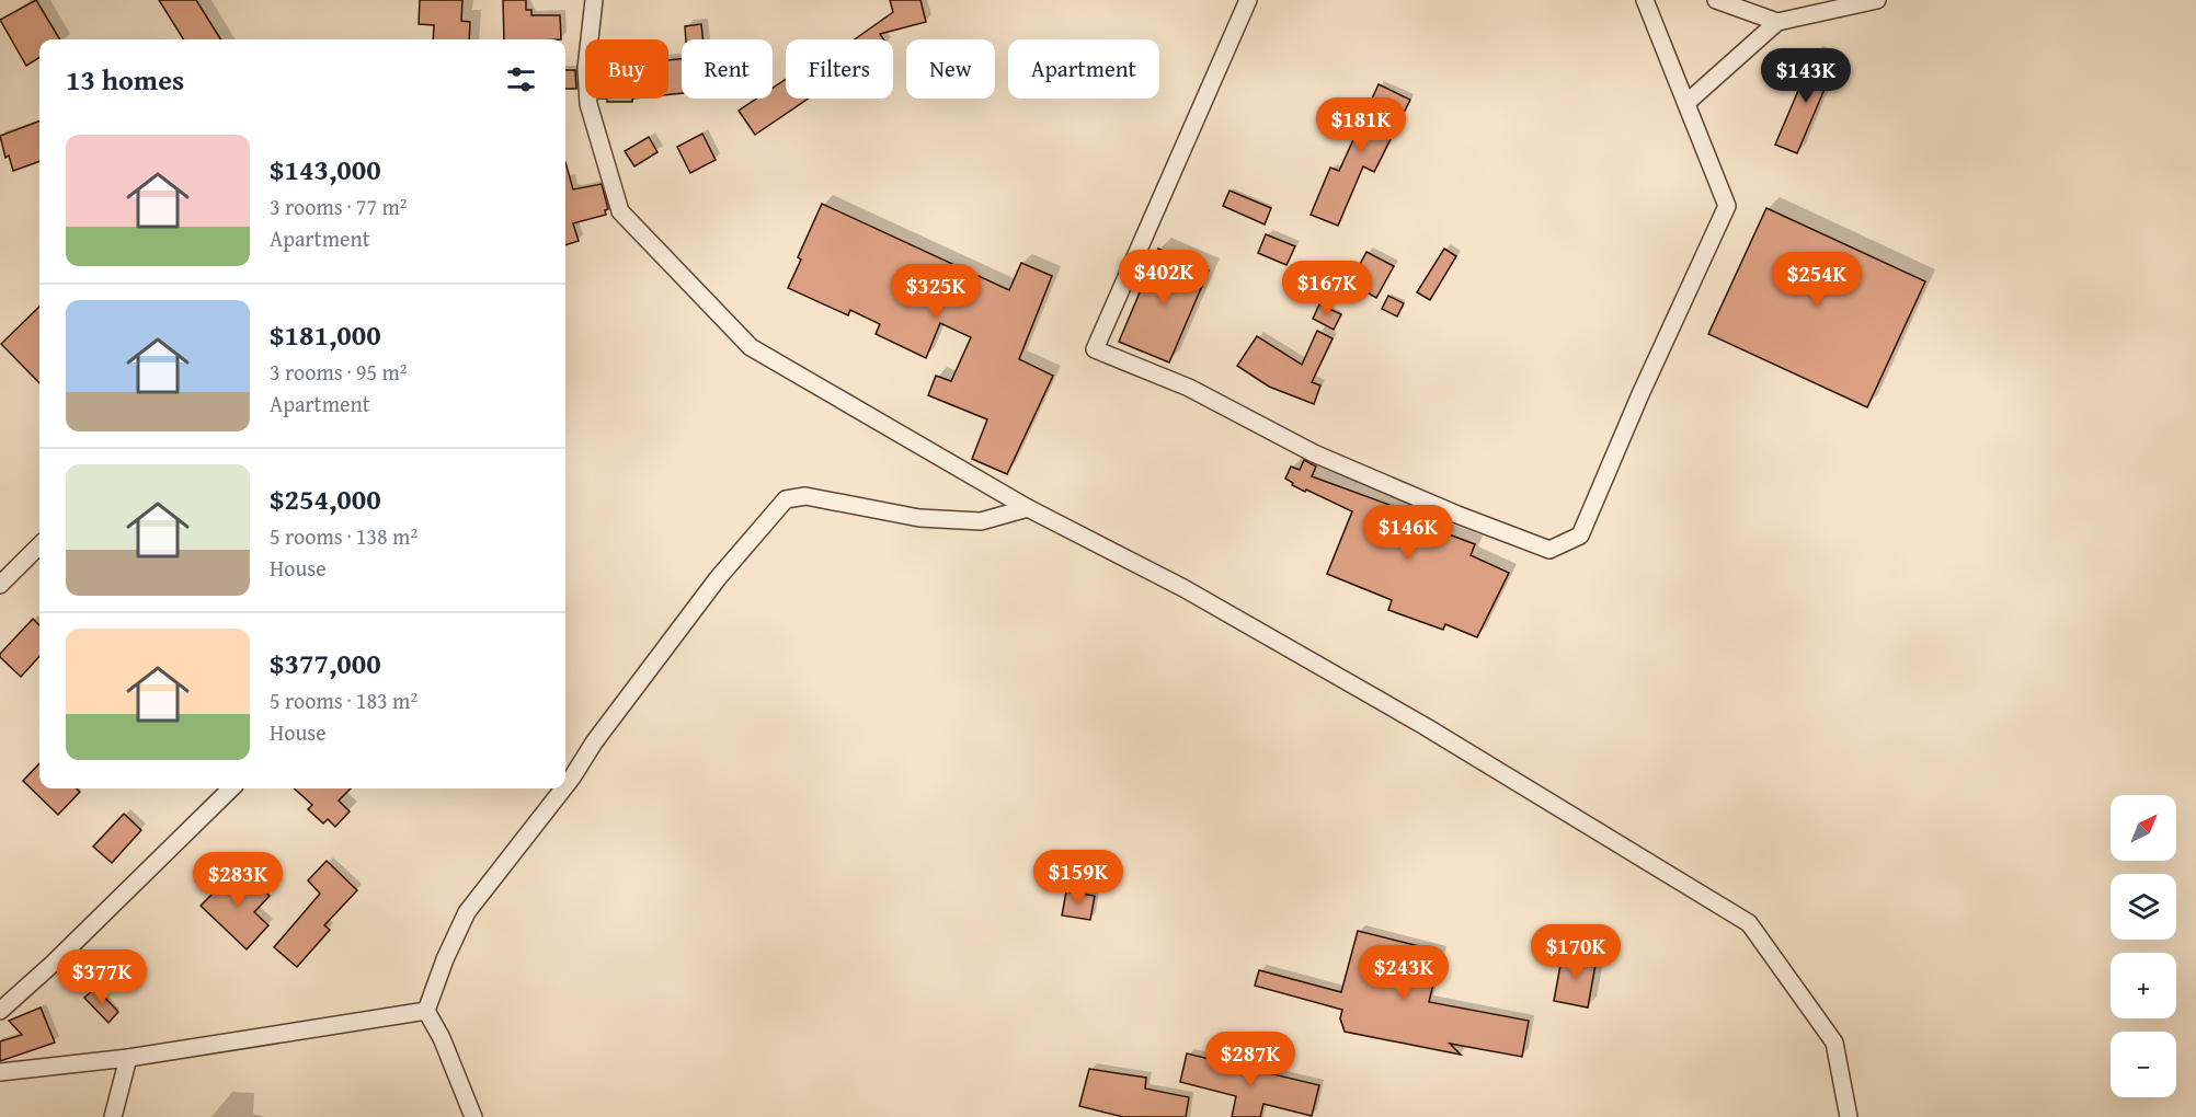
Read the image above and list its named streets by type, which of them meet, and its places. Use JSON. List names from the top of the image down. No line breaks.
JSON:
{"north":"top right","page":{"chip":["Buy","Rent","Filters","New","Apartment"],"heading":"13 homes","price":["$143K","$181K","$402K","$254K","$167K","$325K","$146K","$159K","$283K","$170K","$243K","$377K","$287K"],"list":[{"name":"$143,000","note":"3 rooms · 77 m² · Apartment"},{"name":"$181,000","note":"3 rooms · 95 m² · Apartment"},{"name":"$254,000","note":"5 rooms · 138 m² · House"},{"name":"$377,000","note":"5 rooms · 183 m² · House"}],"map_buttons":["+","−"]}}
